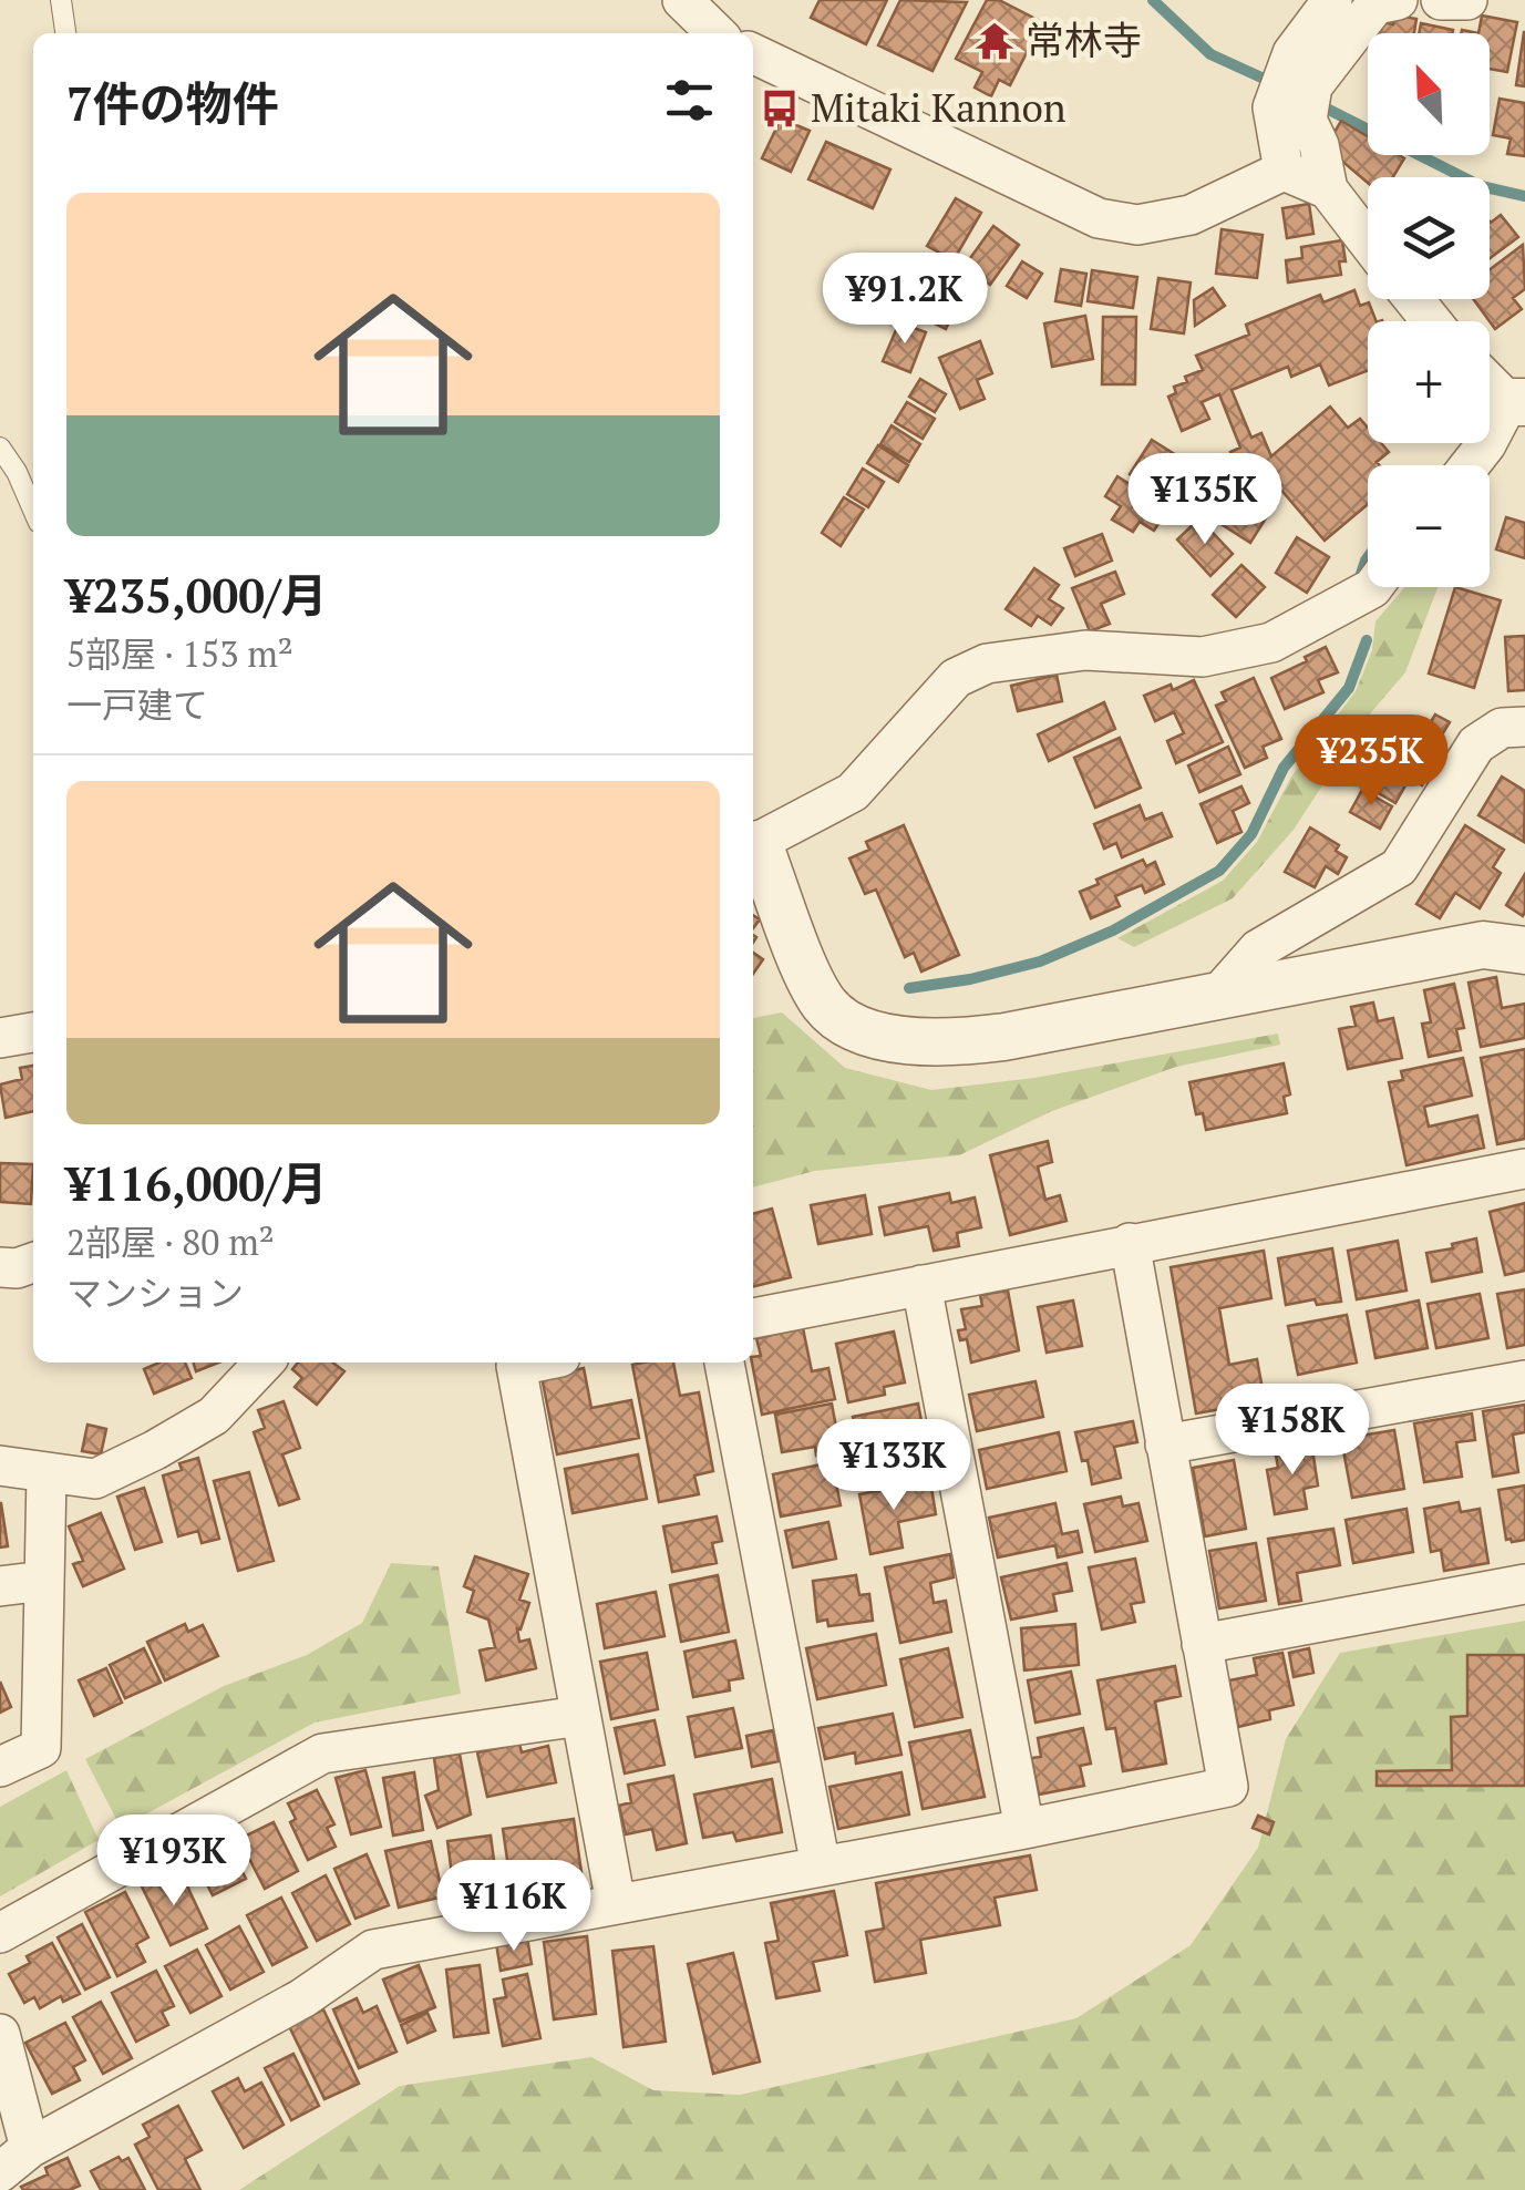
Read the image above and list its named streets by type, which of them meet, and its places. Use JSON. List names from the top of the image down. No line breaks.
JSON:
{"places":{"temple":["常林寺"],"bus stop":["Mitaki Kannon"]},"north":"top left","page":{"map_buttons":["+","−"],"heading":"7件の物件","list":[{"name":"¥235,000/月","note":"5部屋 · 153 m² · 一戸建て"},{"name":"¥116,000/月","note":"2部屋 · 80 m² · マンション"}],"price":["¥91.2K","¥135K","¥235K","¥158K","¥133K","¥193K","¥116K"]}}
